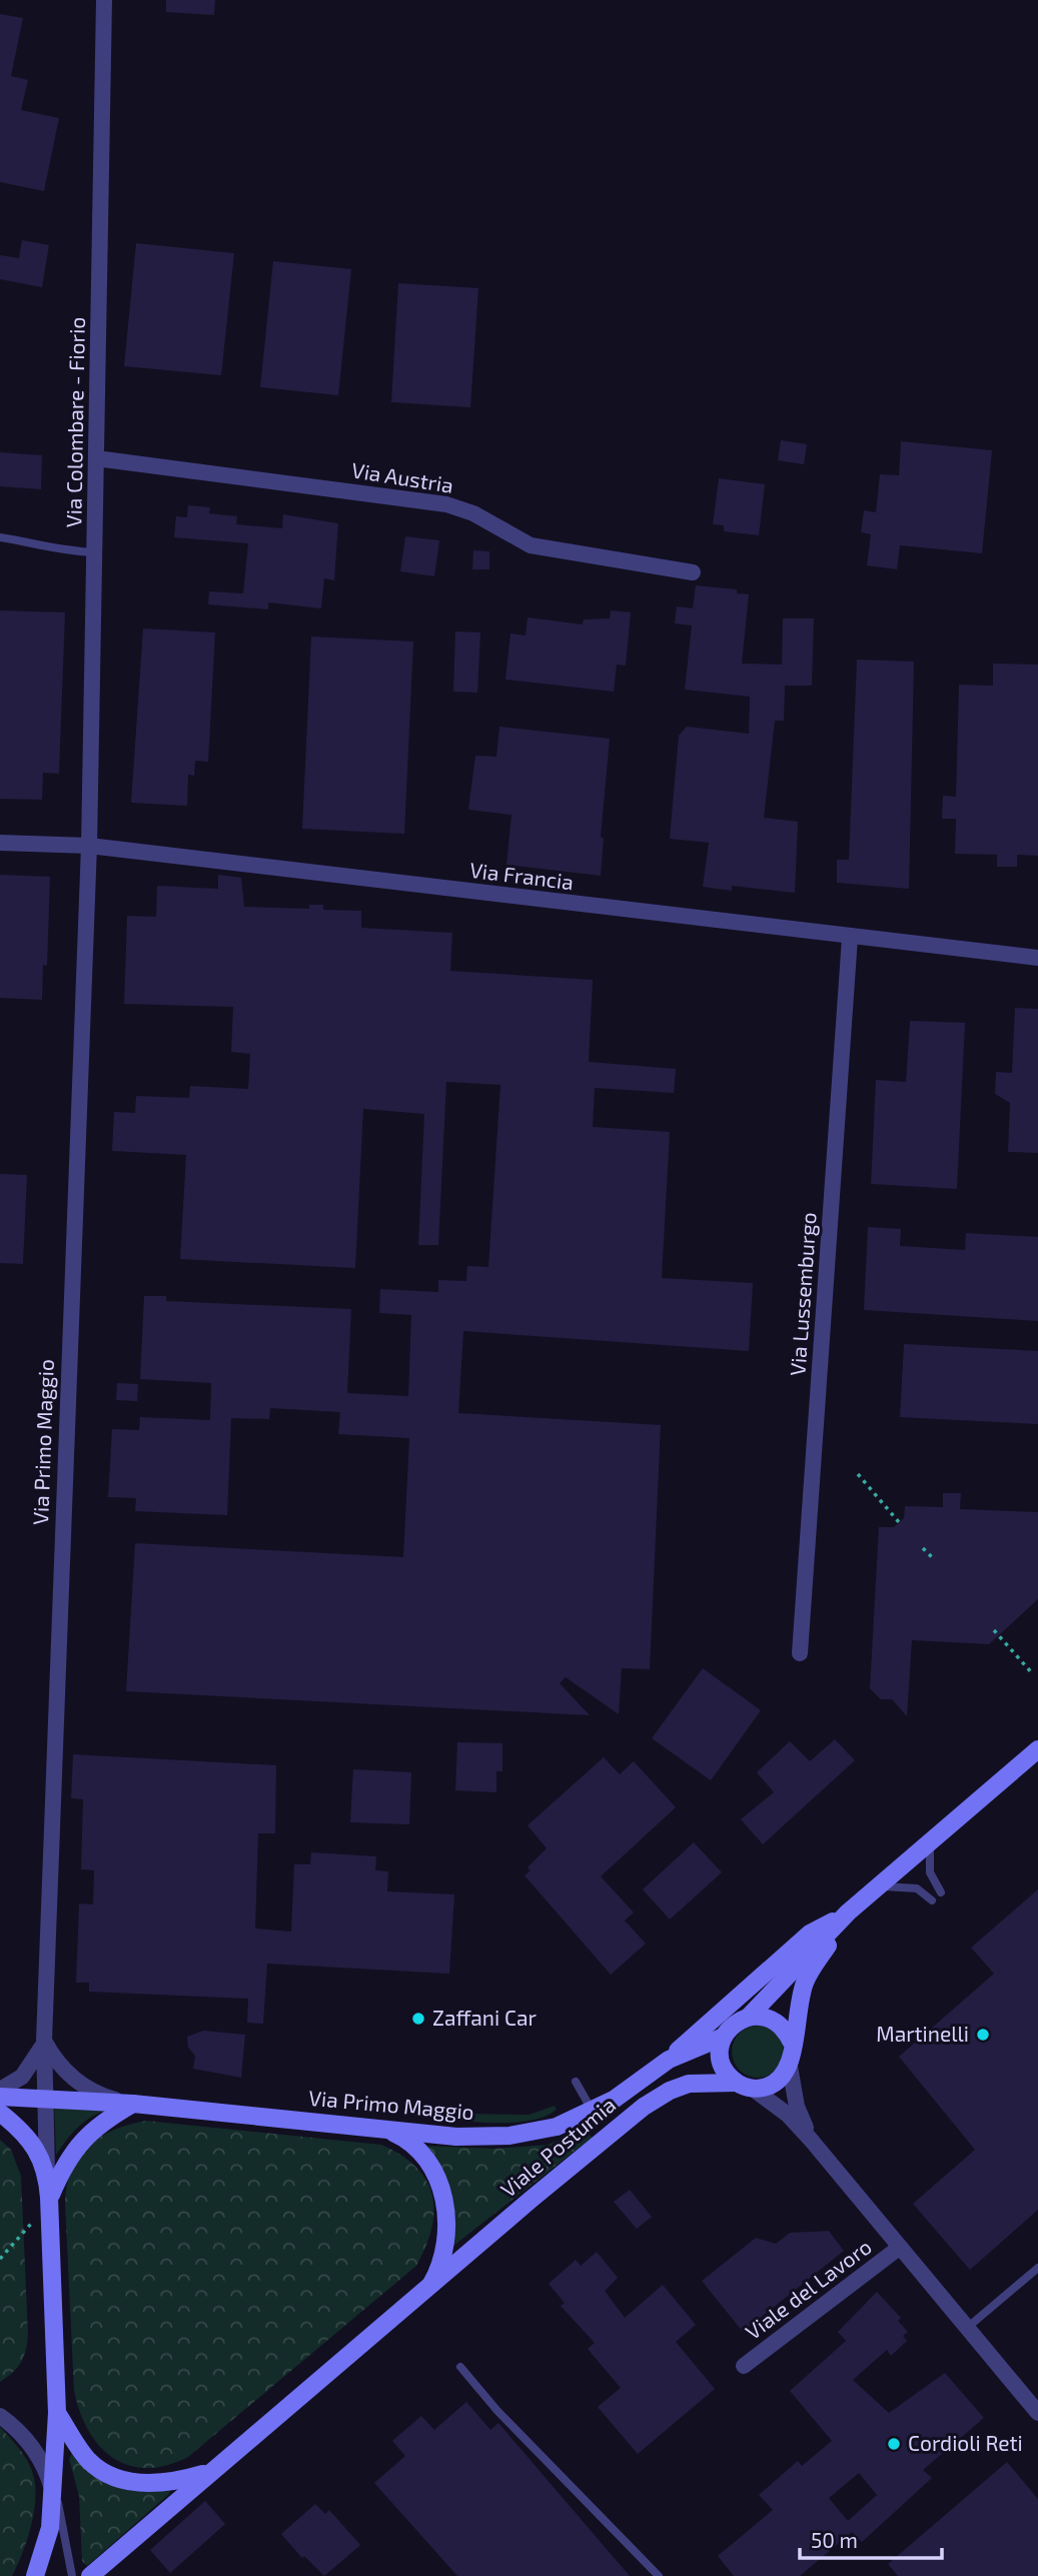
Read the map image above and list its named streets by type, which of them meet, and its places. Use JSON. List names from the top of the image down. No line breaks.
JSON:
{"streets":{"main road":["Via Primo Maggio","Viale Postumia"],"street":["Via Colombare - Fiorio","Via Austria","Via Francia","Via Lussemburgo","Viale del Lavoro"]},"crossings":[["Via Colombare - Fiorio","Via Austria"],["Via Colombare - Fiorio","Via Francia"],["Via Colombare - Fiorio","Via Primo Maggio"],["Via Francia","Via Lussemburgo"],["Via Francia","Via Primo Maggio"],["Via Primo Maggio","Viale Postumia"],["Viale Postumia","Viale del Lavoro"]],"places":["Zaffani Car","Martinelli","Cordioli Reti"],"scale_bar":"50 m"}
